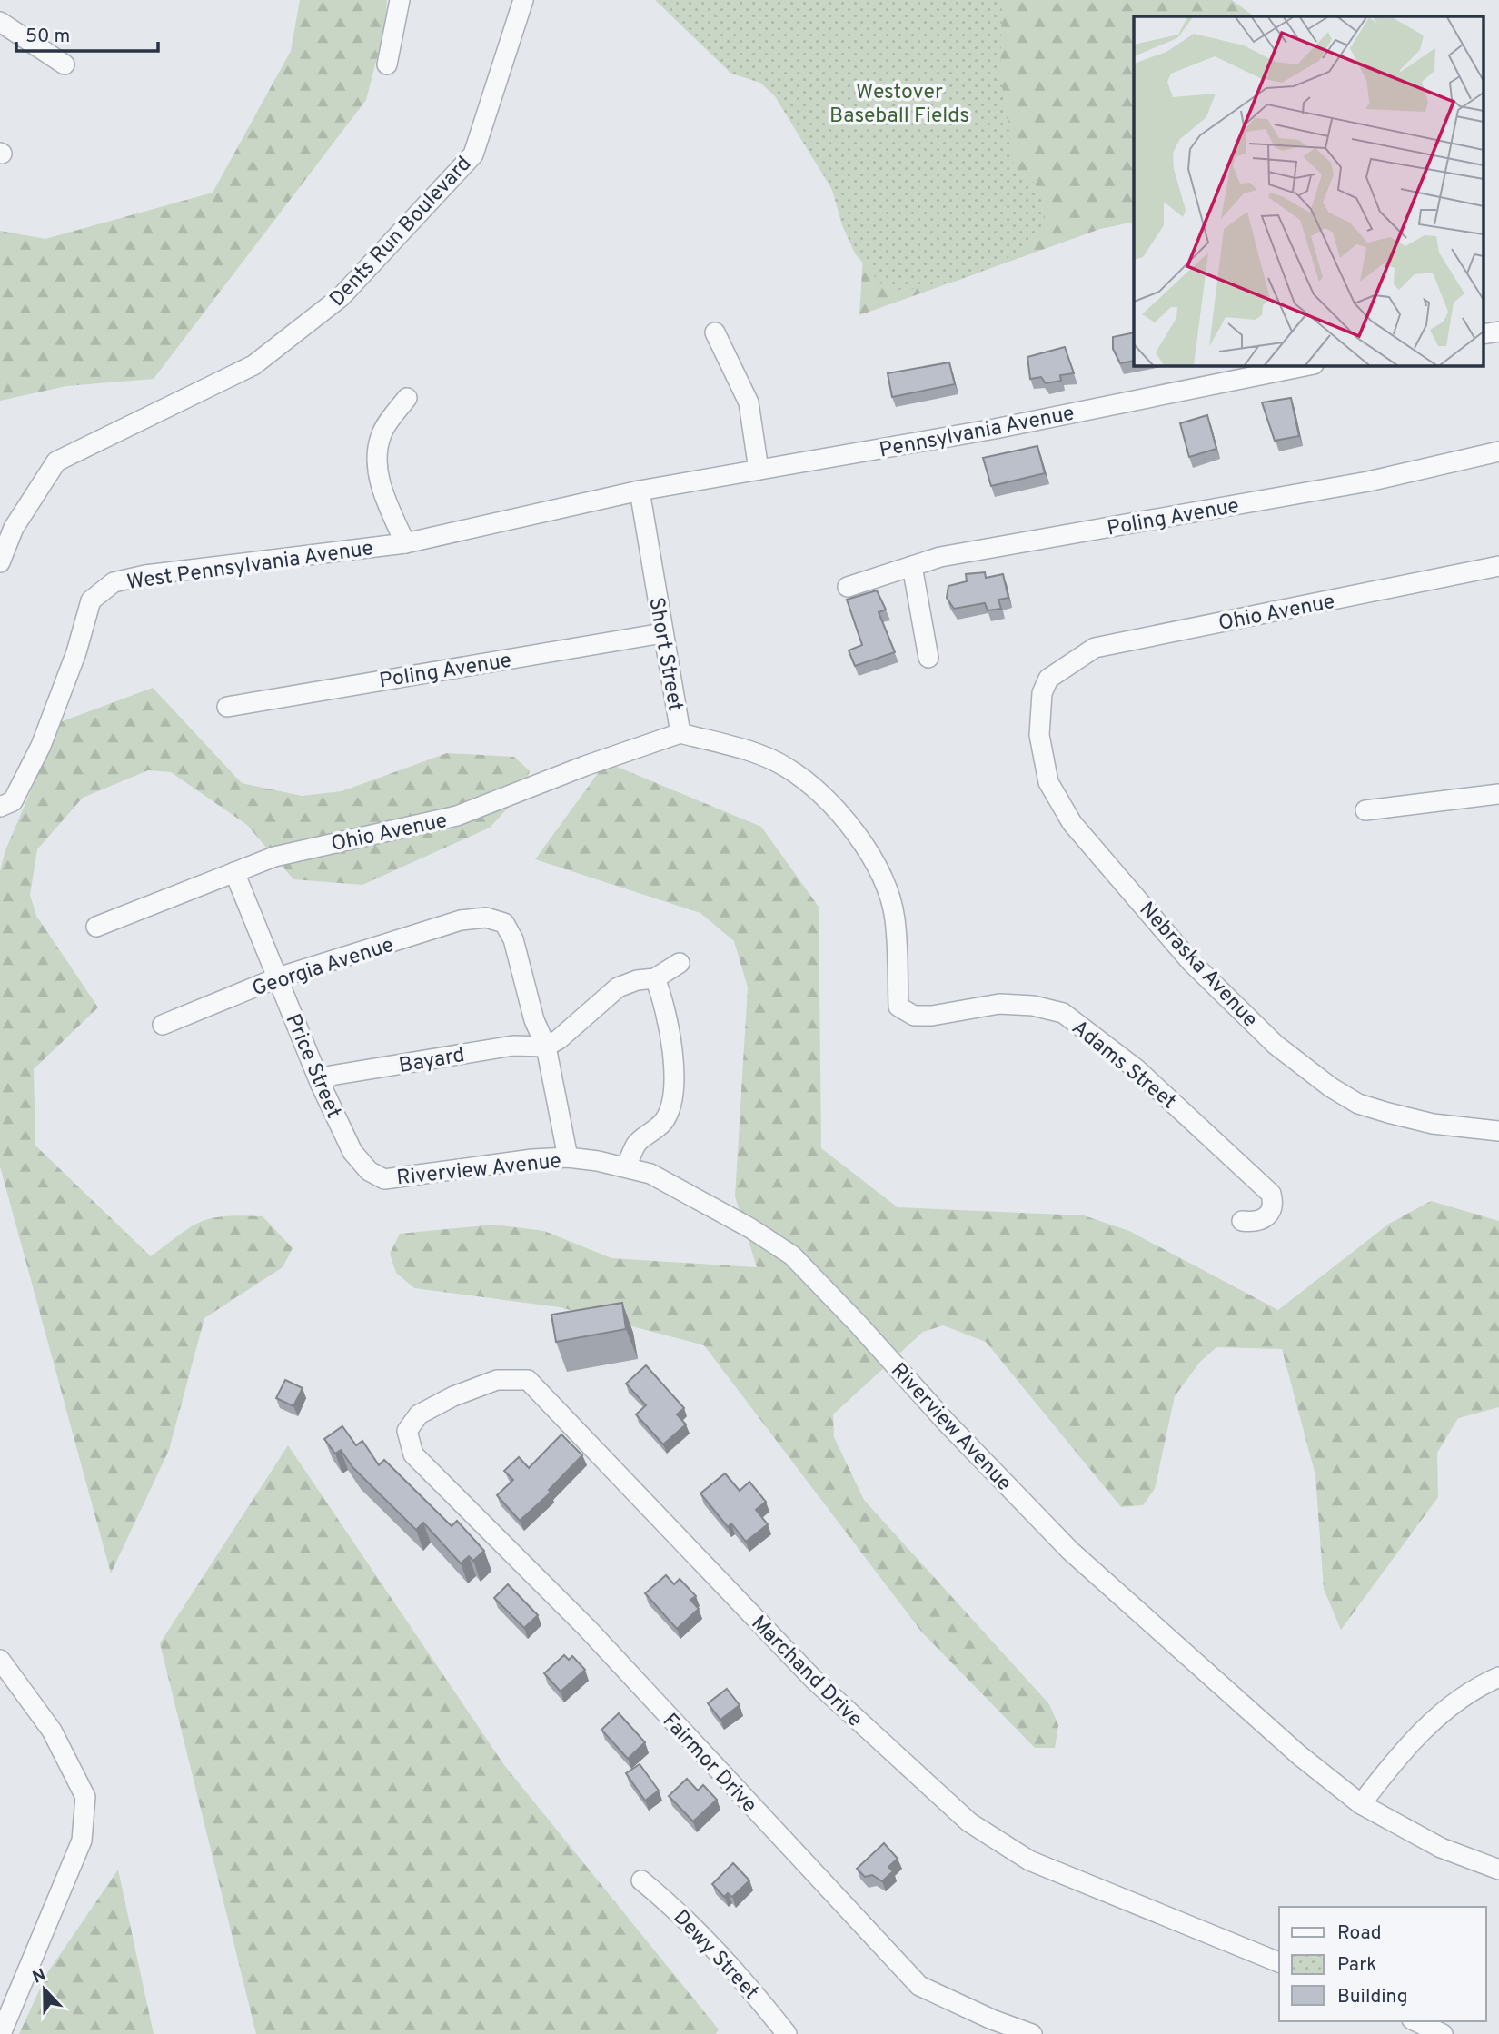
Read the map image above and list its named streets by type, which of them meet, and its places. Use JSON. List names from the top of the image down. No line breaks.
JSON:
{"streets":{"street":["Dents Run Boulevard","Pennsylvania Avenue","Poling Avenue","West Pennsylvania Avenue","Ohio Avenue","Short Street","Nebraska Avenue","Georgia Avenue","Bayard","Adams Street","Price Street","Riverview Avenue","Marchand Drive","Fairmor Drive","Dewy Street"]},"crossings":[["Pennsylvania Avenue","West Pennsylvania Avenue"],["Pennsylvania Avenue","Short Street"],["Poling Avenue","Short Street"],["West Pennsylvania Avenue","Short Street"],["Ohio Avenue","Short Street"],["Ohio Avenue","Nebraska Avenue"],["Ohio Avenue","Price Street"],["Short Street","Adams Street"],["Georgia Avenue","Bayard"],["Georgia Avenue","Price Street"],["Bayard","Price Street"],["Price Street","Riverview Avenue"],["Marchand Drive","Fairmor Drive"]],"parks":["Westover Baseball Fields"],"legend":["Road","Park","Building"],"scale_bar":"50 m","north":"top"}
